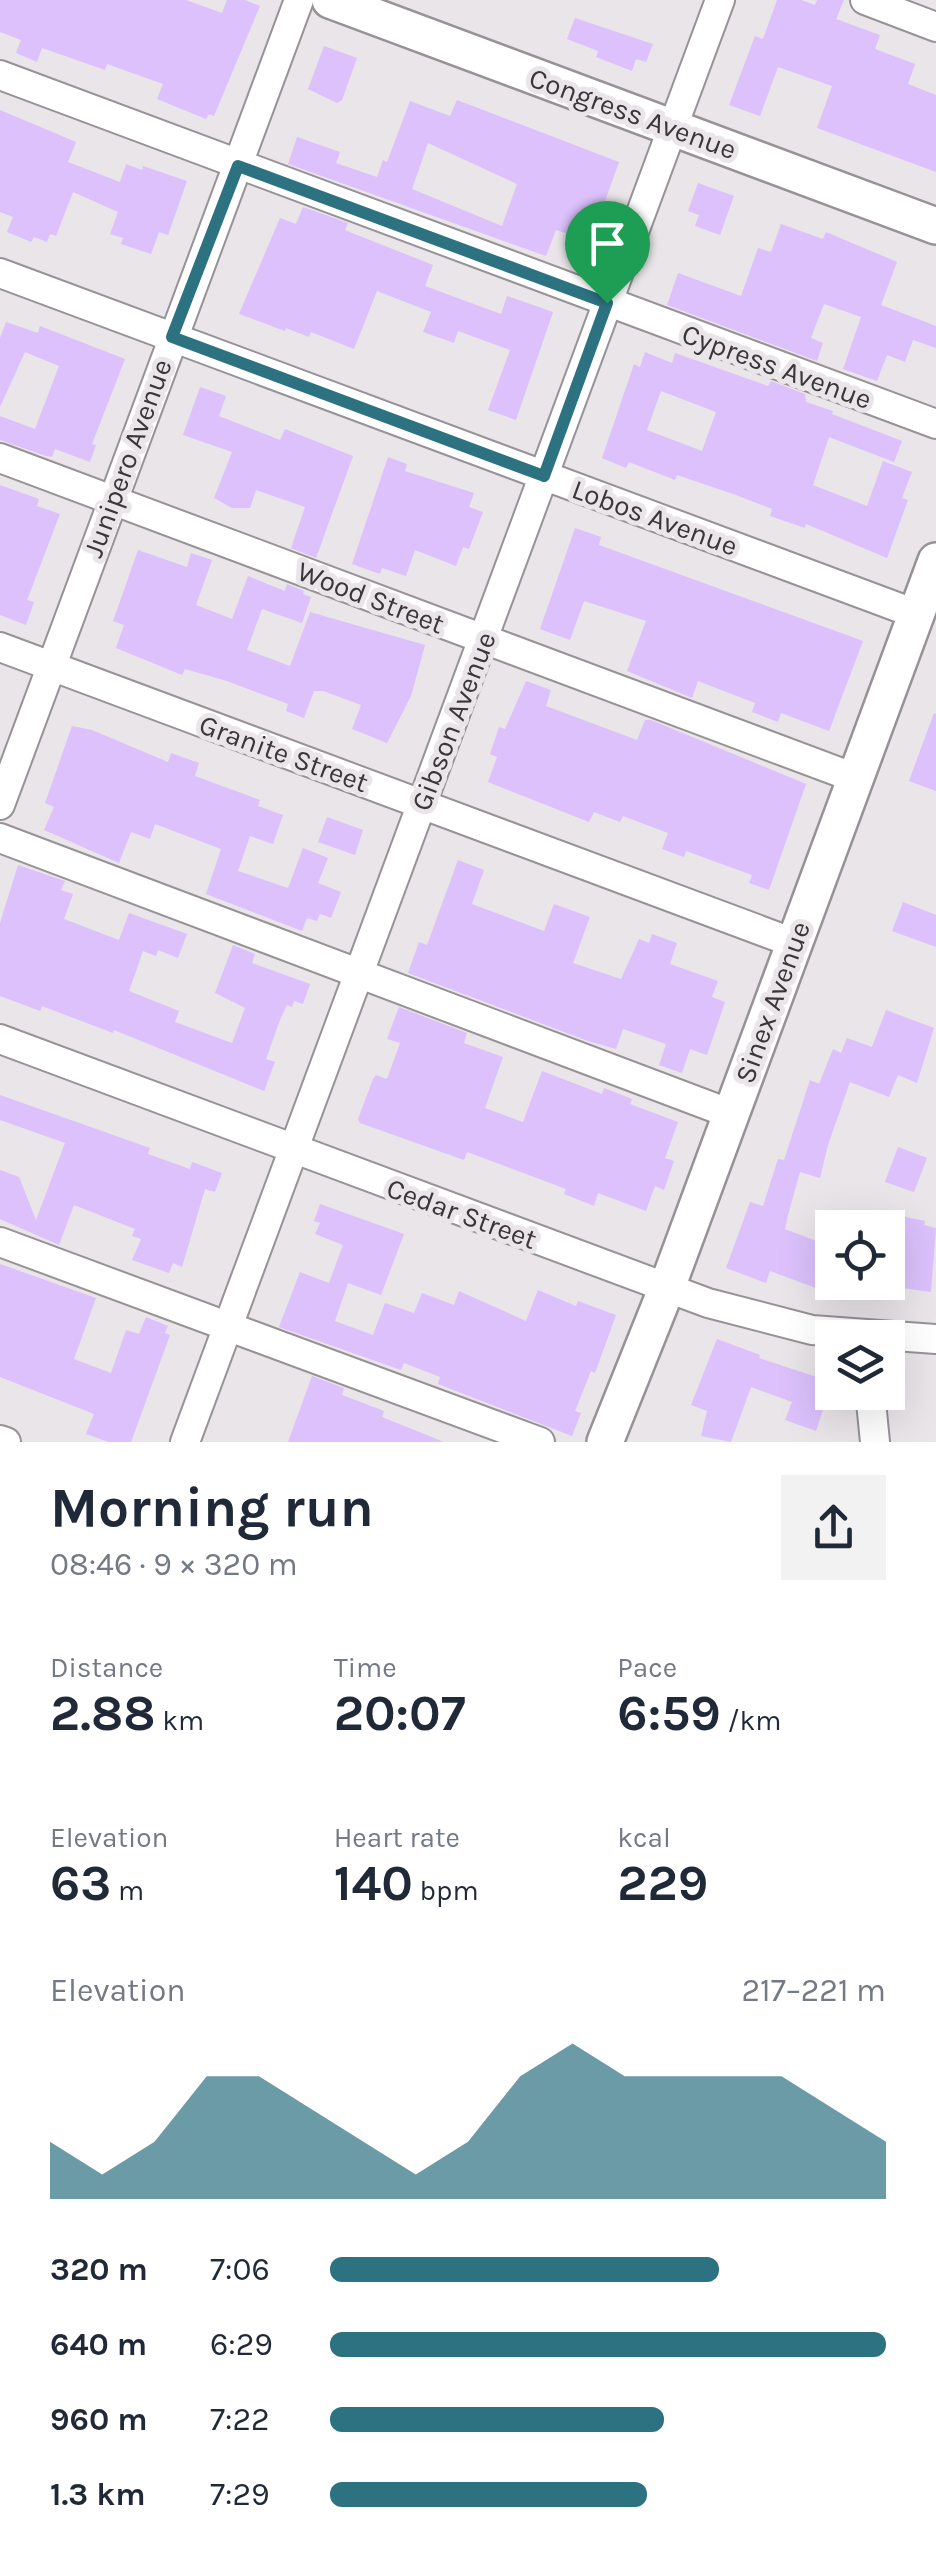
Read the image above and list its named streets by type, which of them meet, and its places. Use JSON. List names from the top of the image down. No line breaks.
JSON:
{"streets":{"street":["Congress Avenue","Cypress Avenue","Junipero Avenue","Lobos Avenue","Wood Street","Gibson Avenue","Granite Street","Sinex Avenue","Cedar Street"]},"crossings":[["Congress Avenue","Gibson Avenue"],["Cypress Avenue","Junipero Avenue"],["Cypress Avenue","Gibson Avenue"],["Junipero Avenue","Lobos Avenue"],["Junipero Avenue","Wood Street"],["Junipero Avenue","Granite Street"],["Lobos Avenue","Gibson Avenue"],["Lobos Avenue","Sinex Avenue"],["Wood Street","Gibson Avenue"],["Wood Street","Sinex Avenue"],["Gibson Avenue","Granite Street"],["Gibson Avenue","Cedar Street"],["Granite Street","Sinex Avenue"],["Sinex Avenue","Cedar Street"]],"page":{"heading":["Morning run","08:46 · 9 × 320 m"],"stats":[["Distance","2.88 km"],["Time","20:07"],["Pace","6:59 /km"],["Elevation","63 m"],["Heart rate","140 bpm"],["kcal","229"]],"chart":["Elevation","217–221 m"],"list":[{"name":"320 m","note":"7:06"},{"name":"640 m","note":"6:29"},{"name":"960 m","note":"7:22"},{"name":"1.3 km","note":"7:29"}]}}
